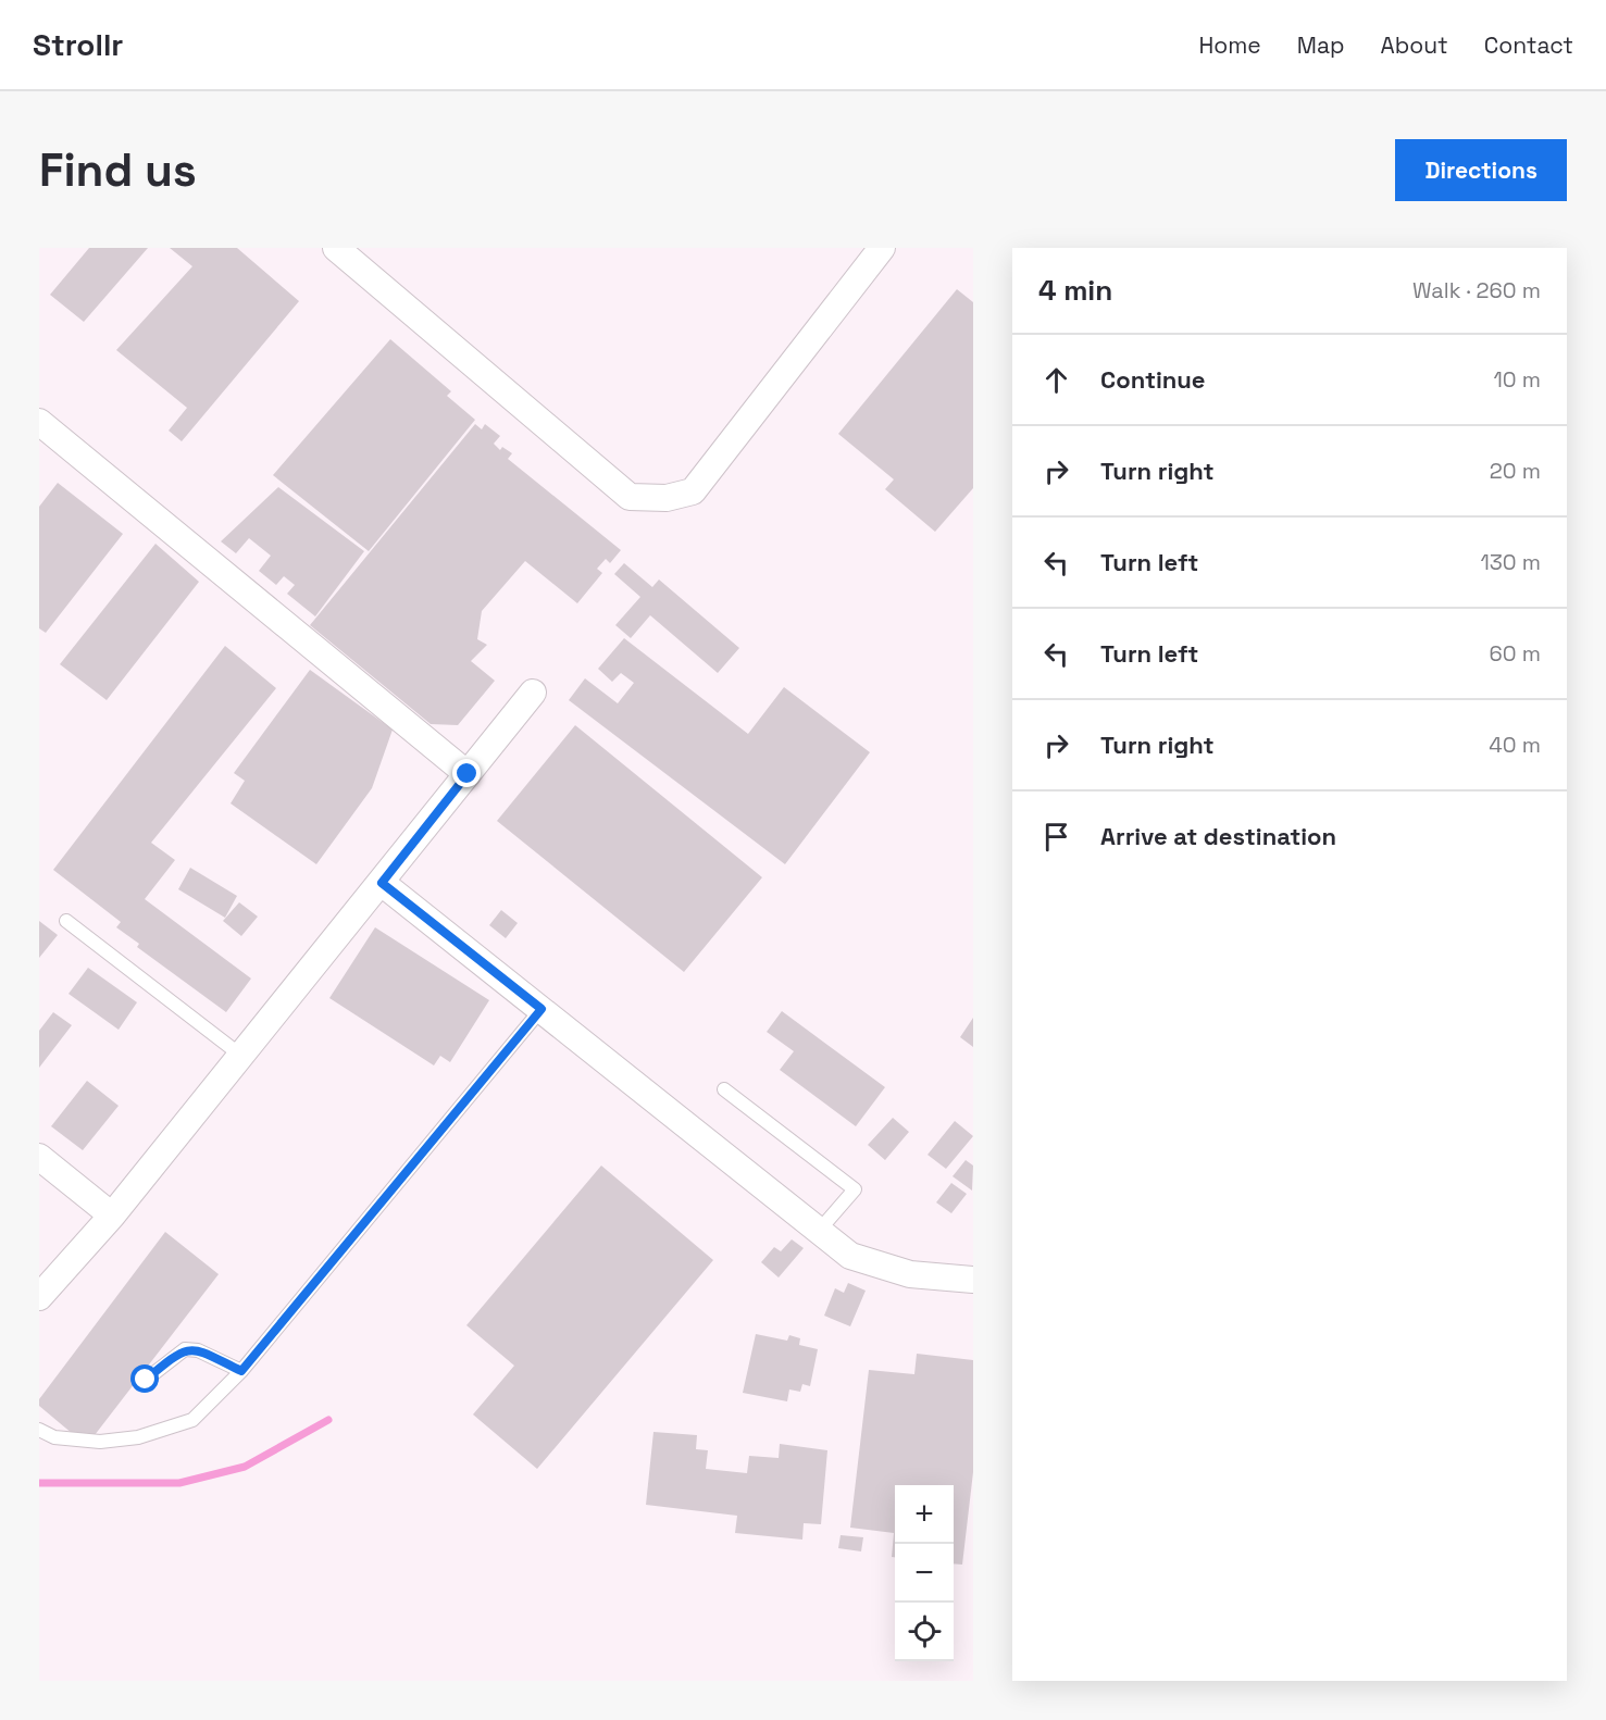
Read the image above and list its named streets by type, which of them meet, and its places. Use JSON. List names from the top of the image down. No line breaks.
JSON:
{"page":{"header":"Strollr","nav":["Home","Map","About","Contact"],"buttons":"Directions","title":"Find us","heading":["4 min","Walk · 260 m"],"list":[["Continue","10 m"],["Turn right","20 m"],["Turn left","130 m"],["Turn left","60 m"],["Turn right","40 m"],"Arrive at destination"],"map_buttons":["+","−"]}}
